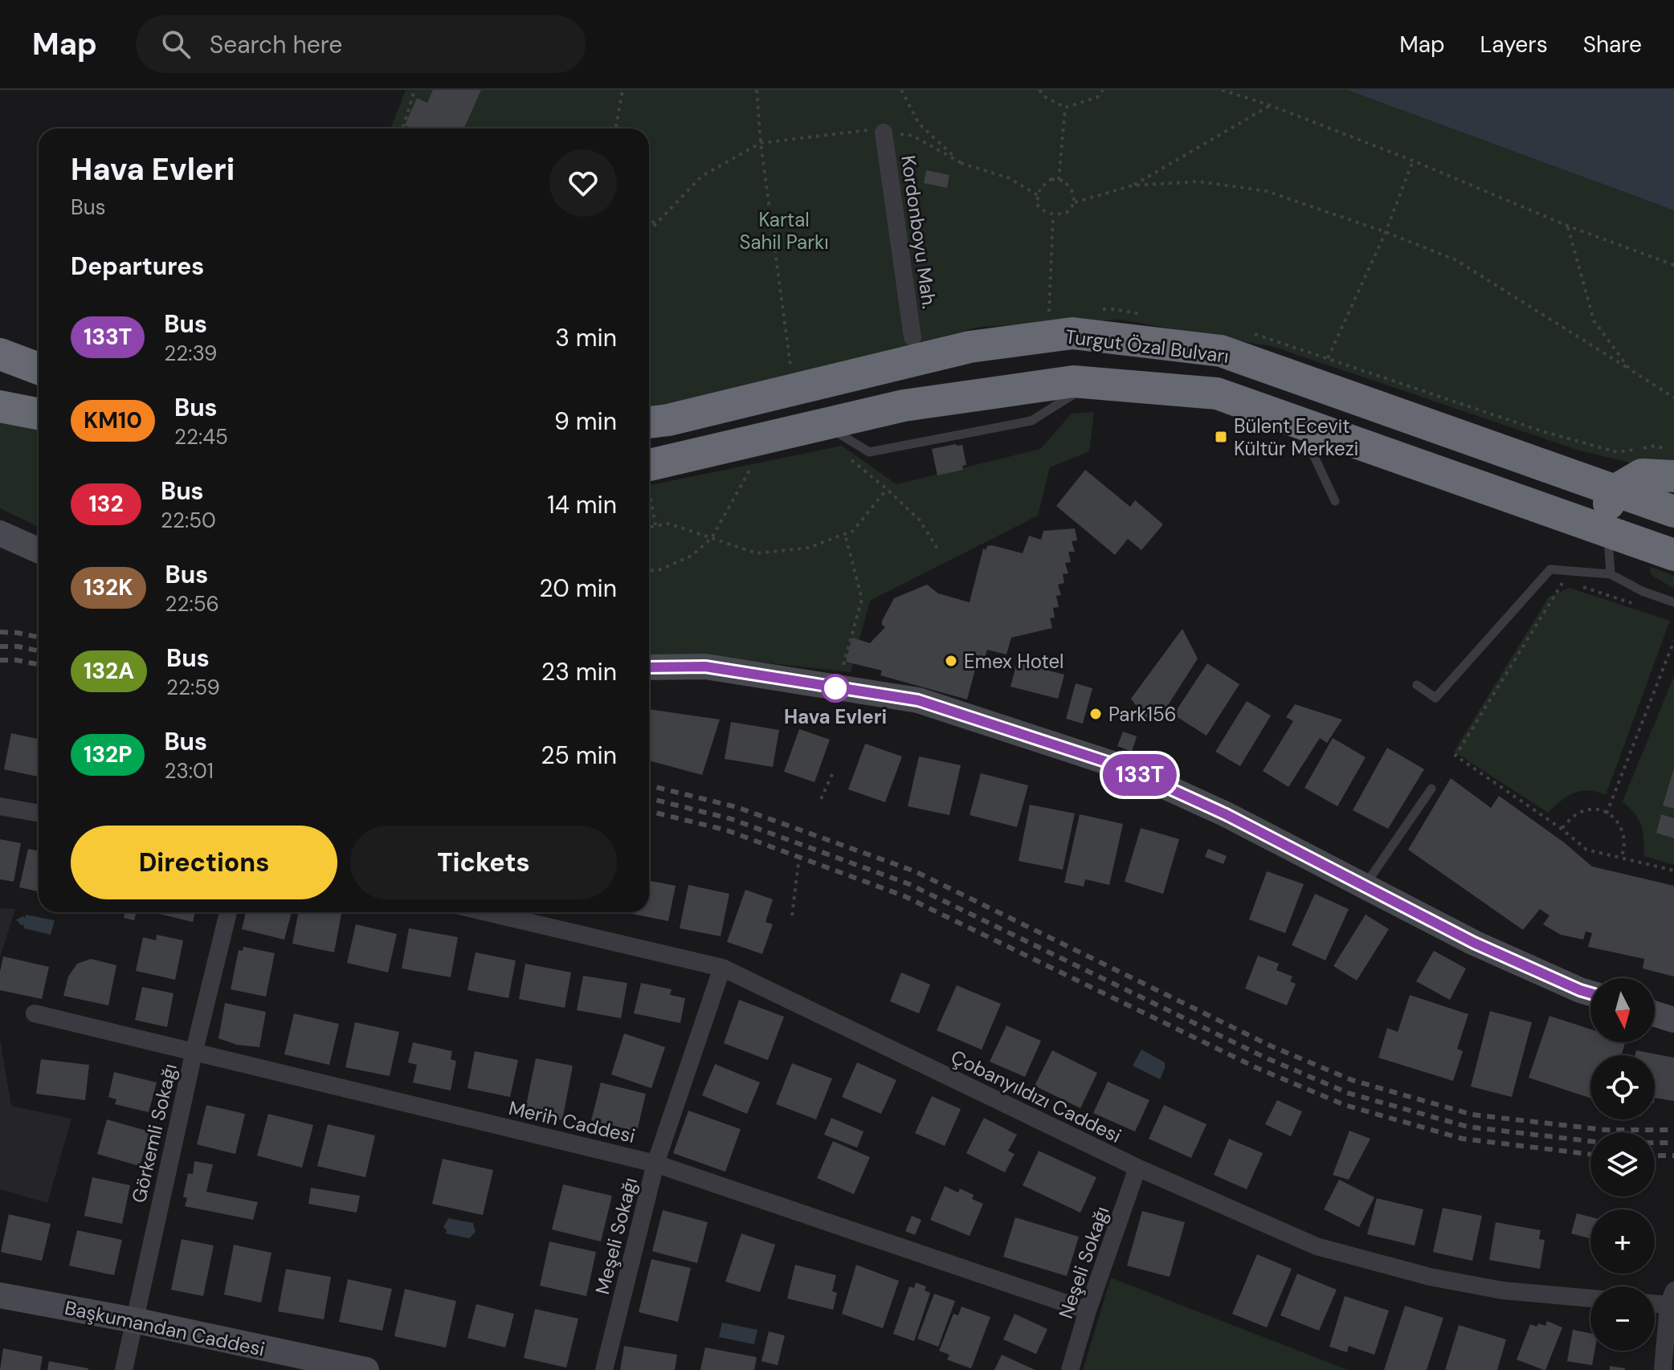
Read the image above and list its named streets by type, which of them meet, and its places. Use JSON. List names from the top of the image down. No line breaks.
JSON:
{"streets":{"highway":["Turgut Özal Bulvarı"],"main road":["Başkumandan Caddesi"],"street":["Kordonboyu Mah.","Çobanyıldızı Caddesi","Merih Caddesi","Görkemli Sokağı","Meşeli Sokağı","Neşeli Sokağı"]},"crossings":[["Çobanyıldızı Caddesi","Meşeli Sokağı"],["Çobanyıldızı Caddesi","Neşeli Sokağı"],["Merih Caddesi","Görkemli Sokağı"],["Merih Caddesi","Meşeli Sokağı"],["Merih Caddesi","Neşeli Sokağı"],["Görkemli Sokağı","Başkumandan Caddesi"]],"parks":["Kartal Sahil Parkı"],"places":{"transit":["Bülent Ecevi̇t Kültür Merkezi̇"],"other":["Emex Hotel","Hava Evleri","Park156"]},"lines":["bus line 133T"],"north":"bottom","page":{"header":"Map","search":"Search here","nav":["Map","Layers","Share"],"on_map":"133T","heading":[["Hava Evleri","Bus"],"Departures"],"list":[{"mark":"133T","name":"Bus","note":"22:39","value":"3 min"},{"mark":"KM10","name":"Bus","note":"22:45","value":"9 min"},{"mark":"132","name":"Bus","note":"22:50","value":"14 min"},{"mark":"132K","name":"Bus","note":"22:56","value":"20 min"},{"mark":"132A","name":"Bus","note":"22:59","value":"23 min"},{"mark":"132P","name":"Bus","note":"23:01","value":"25 min"}],"buttons":["Directions","Tickets"],"map_buttons":["+","−"]}}
